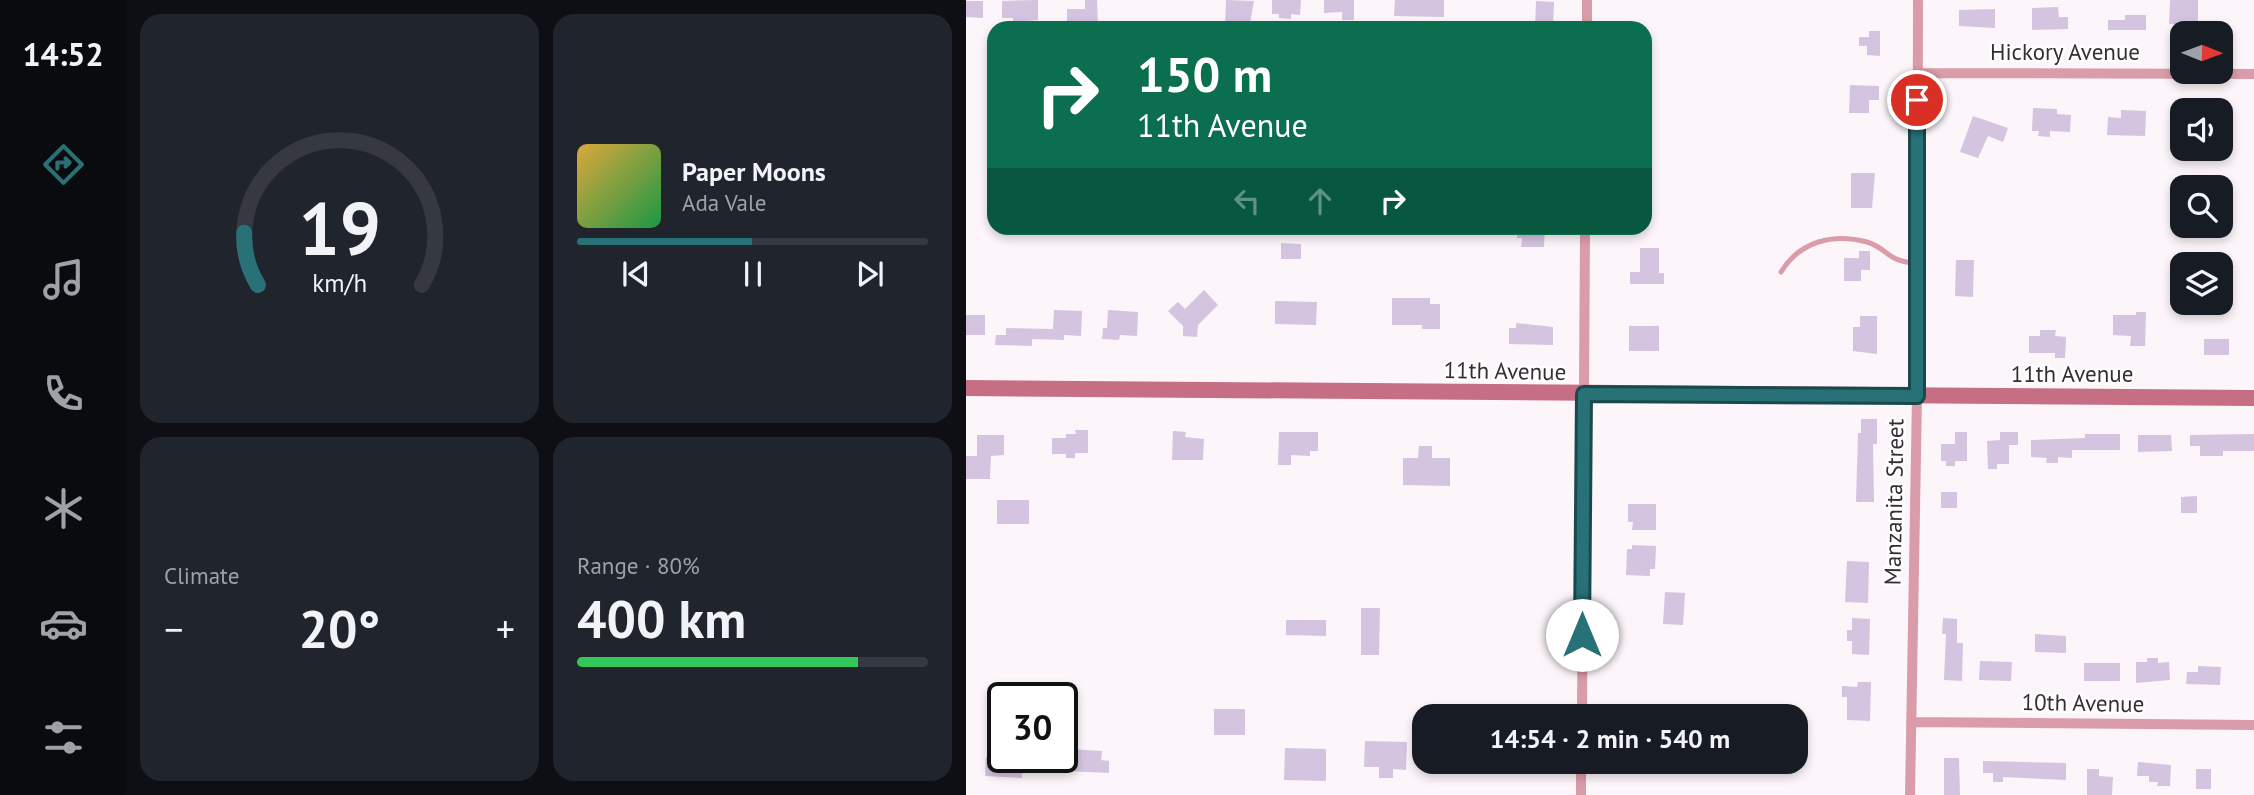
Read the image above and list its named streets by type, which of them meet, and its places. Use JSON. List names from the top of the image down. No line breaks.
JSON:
{"streets":{"main road":["11th Avenue"],"street":["Hickory Avenue","Manzanita Street","10th Avenue"]},"crossings":[["Hickory Avenue","Manzanita Street"],["11th Avenue","Manzanita Street"],["Manzanita Street","10th Avenue"]],"north":"right","page":{"tabs":"14:52","turn":["150 m","11th Avenue"],"song":["Paper Moons","Ada Vale"],"tile":["Climate",["Range · 80%","400 km"]],"heat":["−","20°","+"],"limit":"30","trip":"14:54 · 2 min · 540 m","gauge":["19","km/h"]}}
